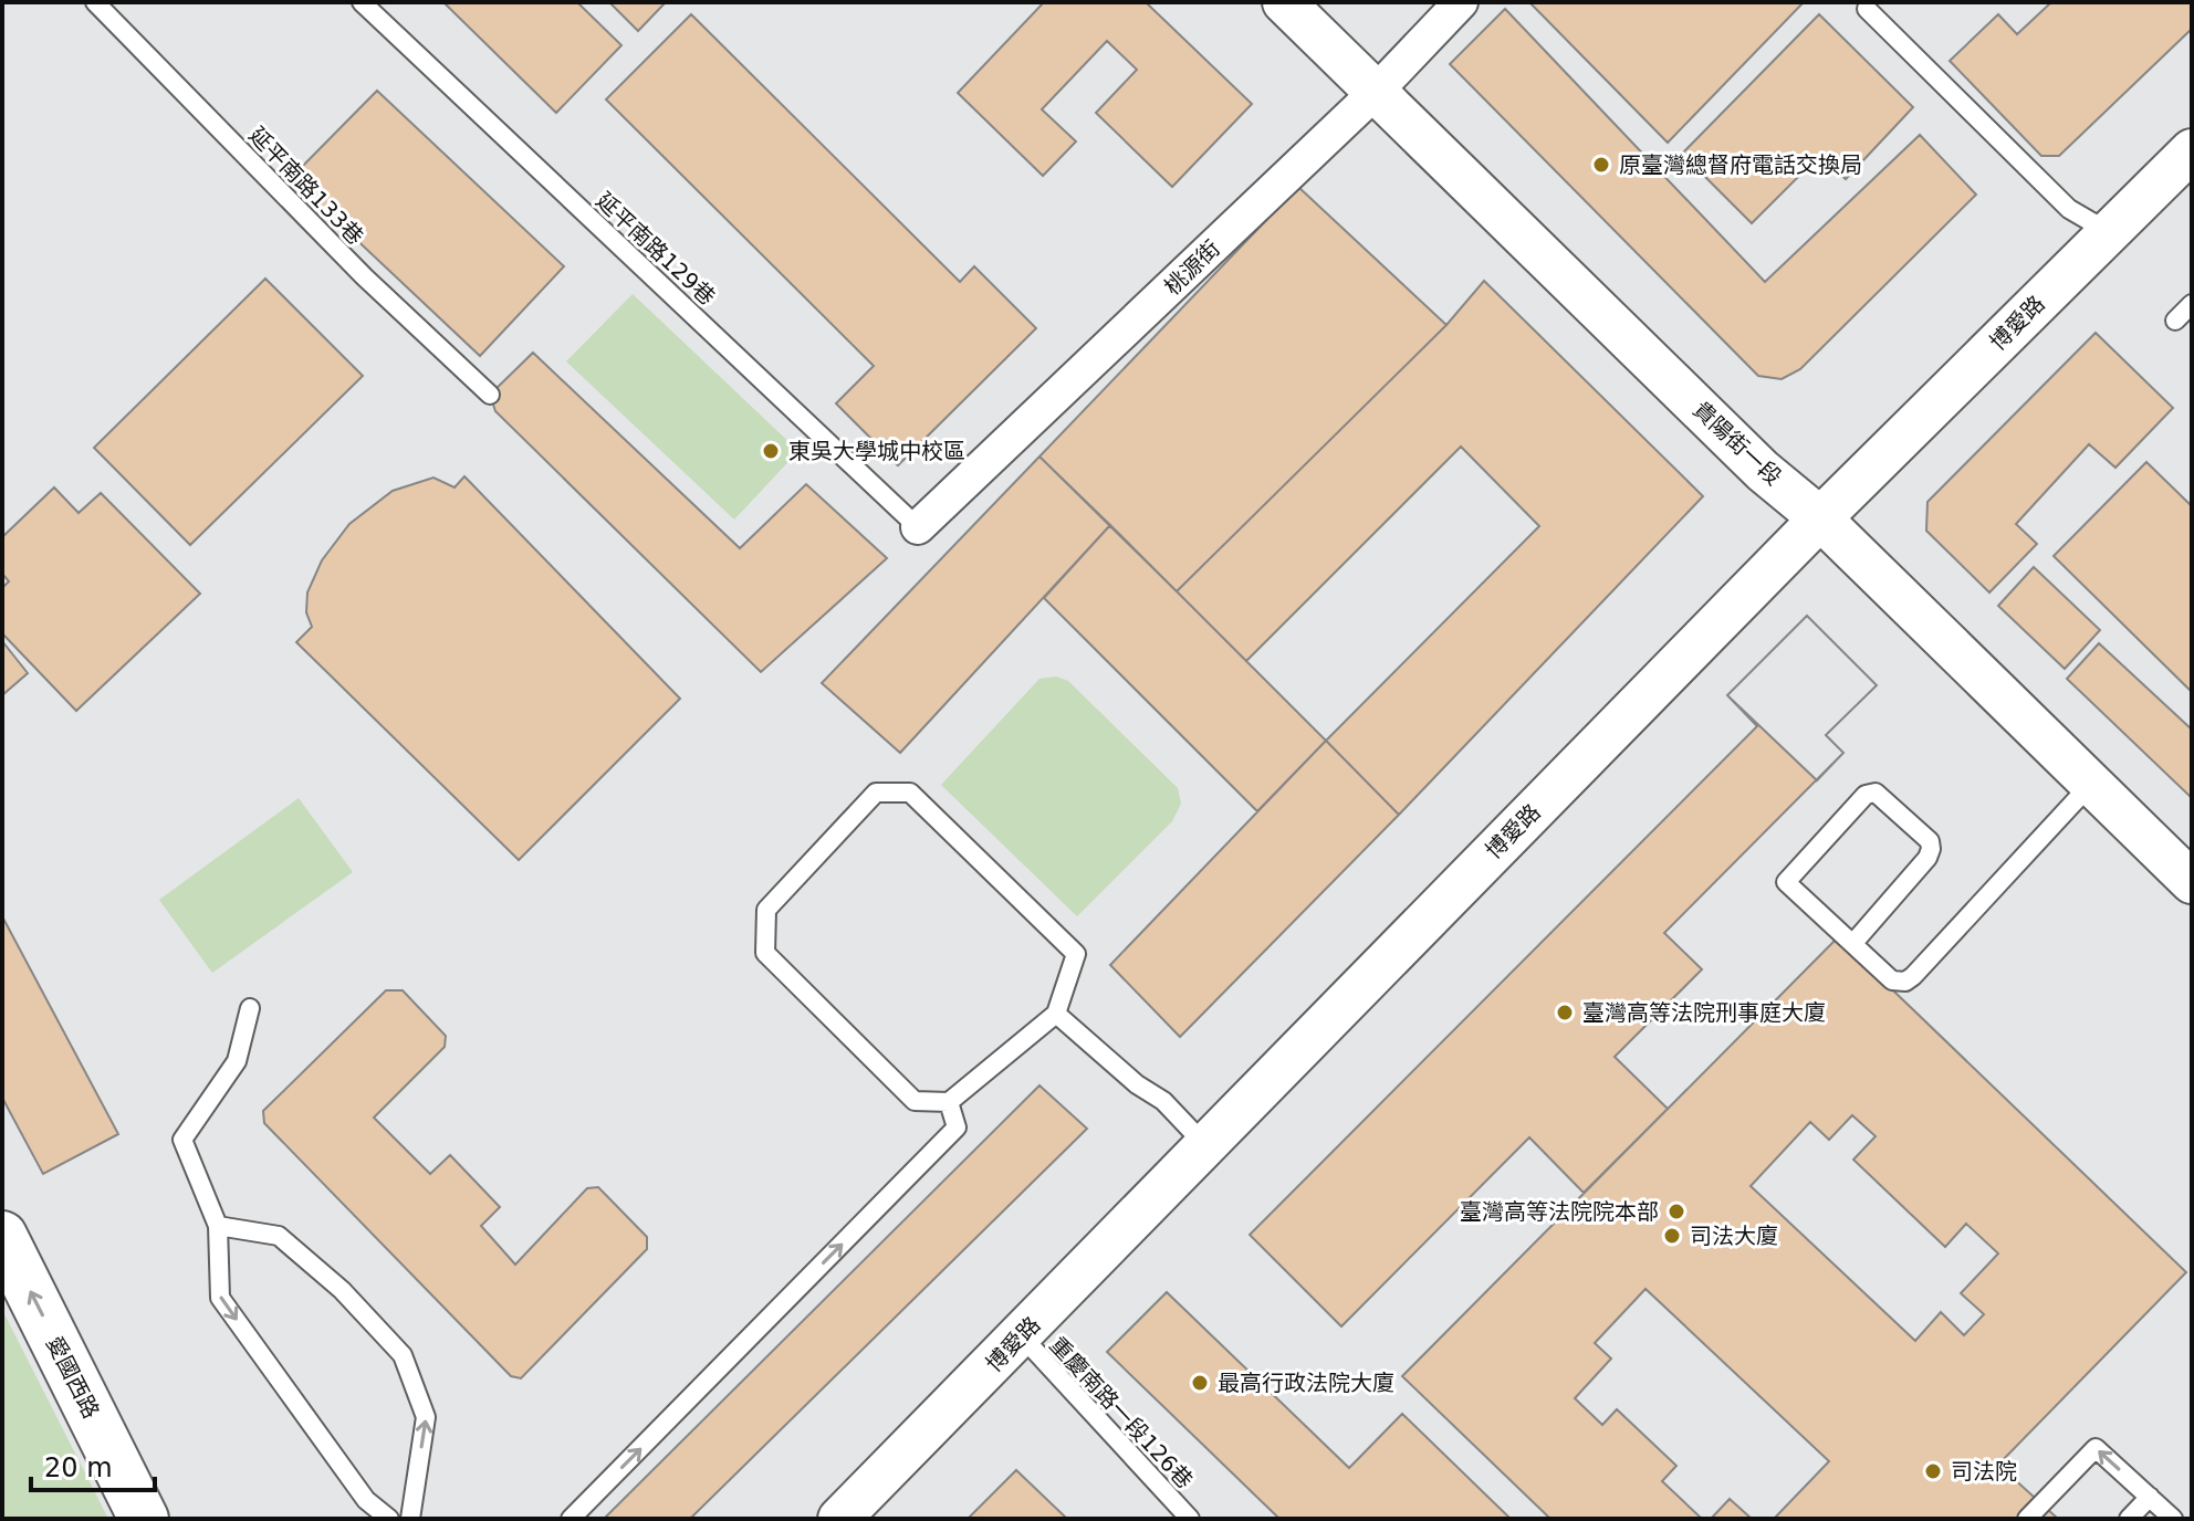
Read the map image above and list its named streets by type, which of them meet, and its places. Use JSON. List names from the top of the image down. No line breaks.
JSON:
{"streets":{"main road":["愛國西路"],"street":["桃源街","博愛路","貴陽街一段"],"lane":["延平南路133巷","延平南路129巷","重慶南路一段126巷"]},"crossings":[["延平南路129巷","桃源街"],["桃源街","貴陽街一段"],["博愛路","貴陽街一段"],["博愛路","重慶南路一段126巷"]],"one_way":["愛國西路"],"places":["原臺灣總督府電話交換局","東吳大學城中校區","臺灣高等法院刑事庭大廈","臺灣高等法院院本部","司法大廈","最高行政法院大廈","司法院"],"scale_bar":"20 m"}
